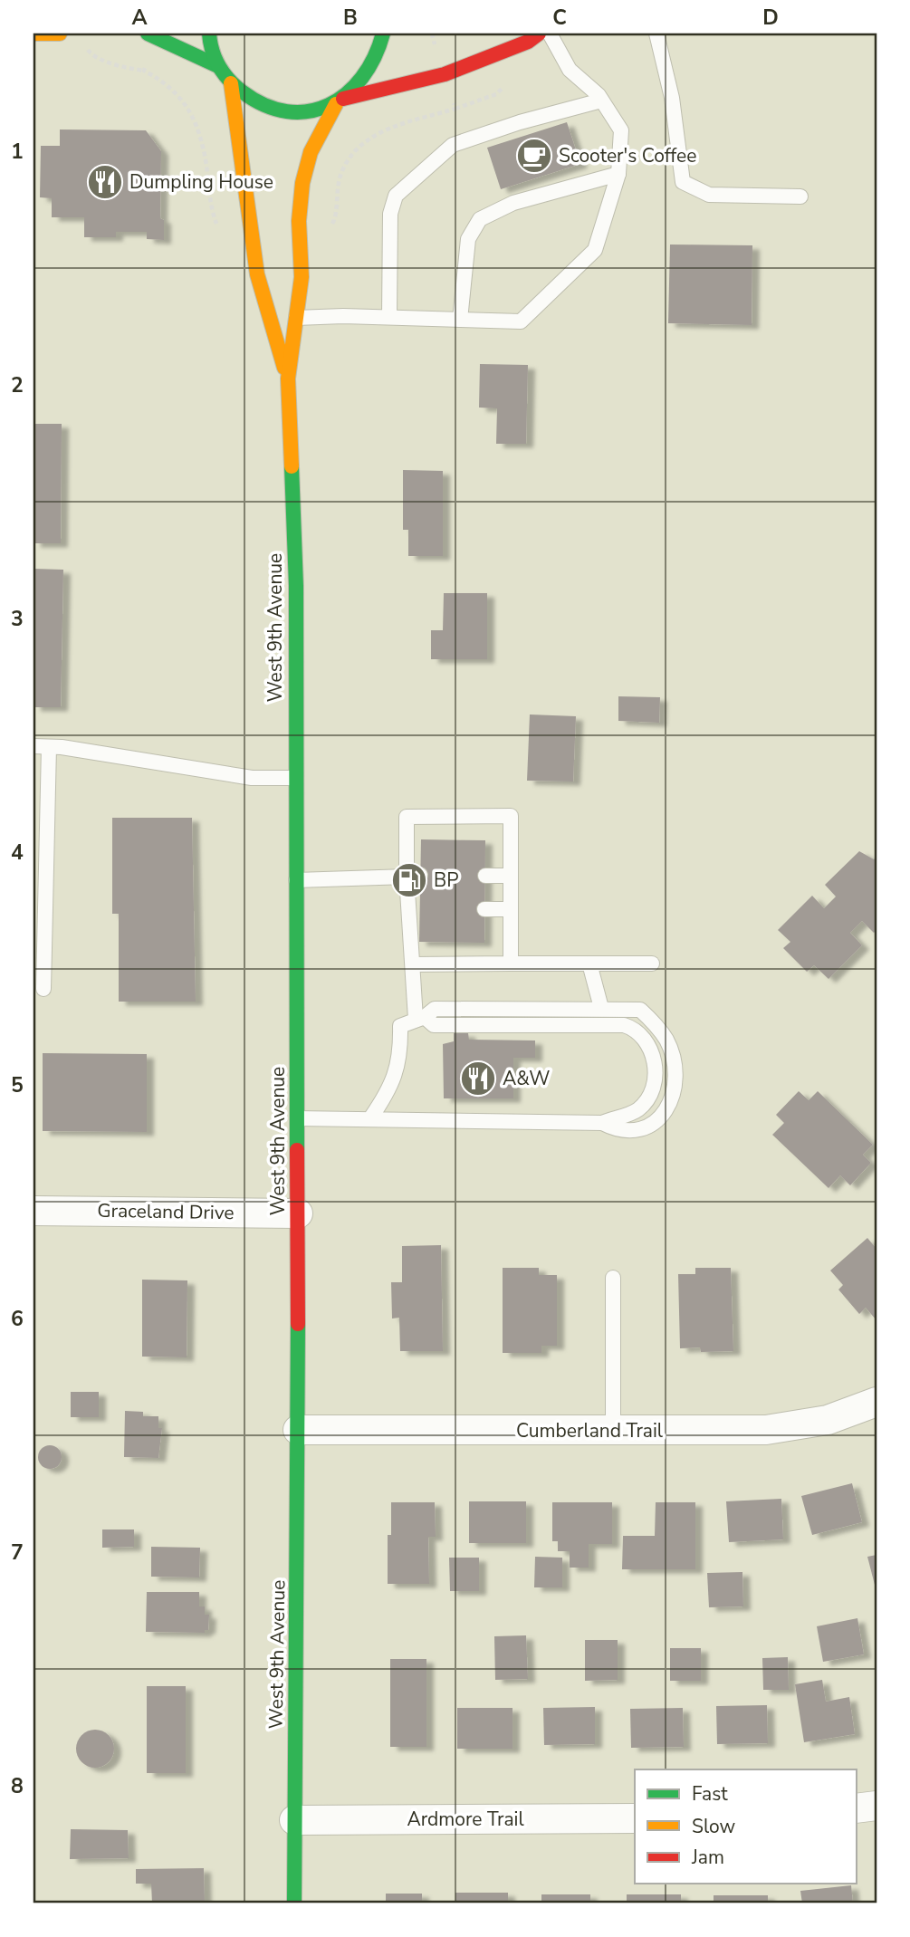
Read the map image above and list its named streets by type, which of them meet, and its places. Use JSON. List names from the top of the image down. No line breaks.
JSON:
{"streets":{"main road":["West 9th Avenue"],"street":["Graceland Drive","Cumberland Trail","Ardmore Trail"]},"crossings":[["West 9th Avenue","Graceland Drive"],["West 9th Avenue","Cumberland Trail"],["West 9th Avenue","Ardmore Trail"]],"places":{"cafe":["Scooter's Coffee"],"restaurant":["Dumpling House","A&W"],"fuel station":["BP"]},"legend":["Fast","Slow","Jam"],"grid":{"columns":["A","B","C","D"],"rows":["1","2","3","4","5","6","7","8"]}}
